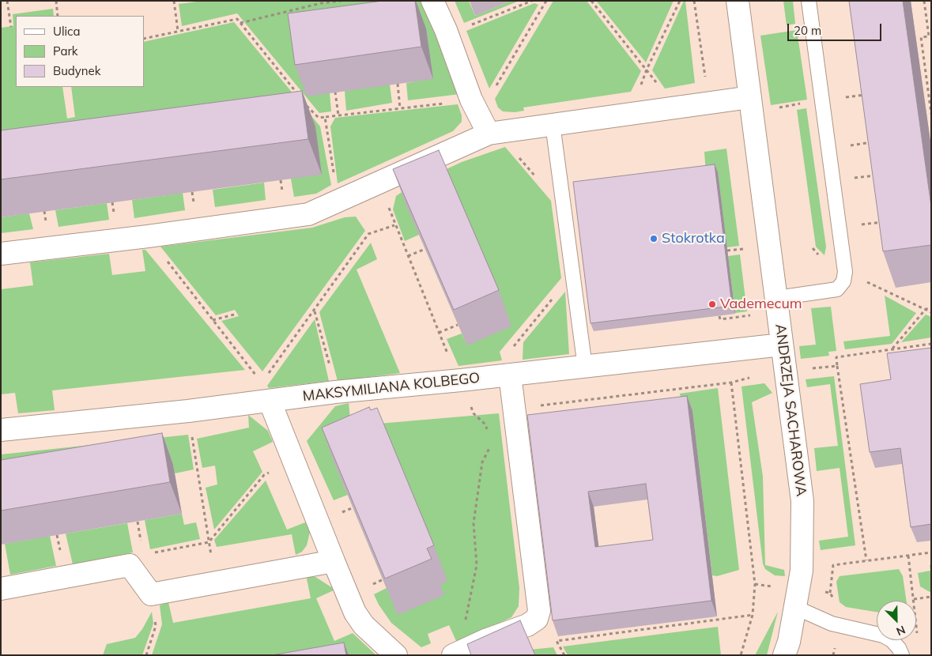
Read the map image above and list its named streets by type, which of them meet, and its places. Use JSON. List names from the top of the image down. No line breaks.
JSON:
{"streets":{"street":["MAKSYMILIANA KOLBEGO","ANDRZEJA SACHAROWA"]},"crossings":[["MAKSYMILIANA KOLBEGO","ANDRZEJA SACHAROWA"]],"places":["Stokrotka","Vademecum"],"legend":["Ulica","Park","Budynek"],"scale_bar":"20 m","north":"bottom right"}
